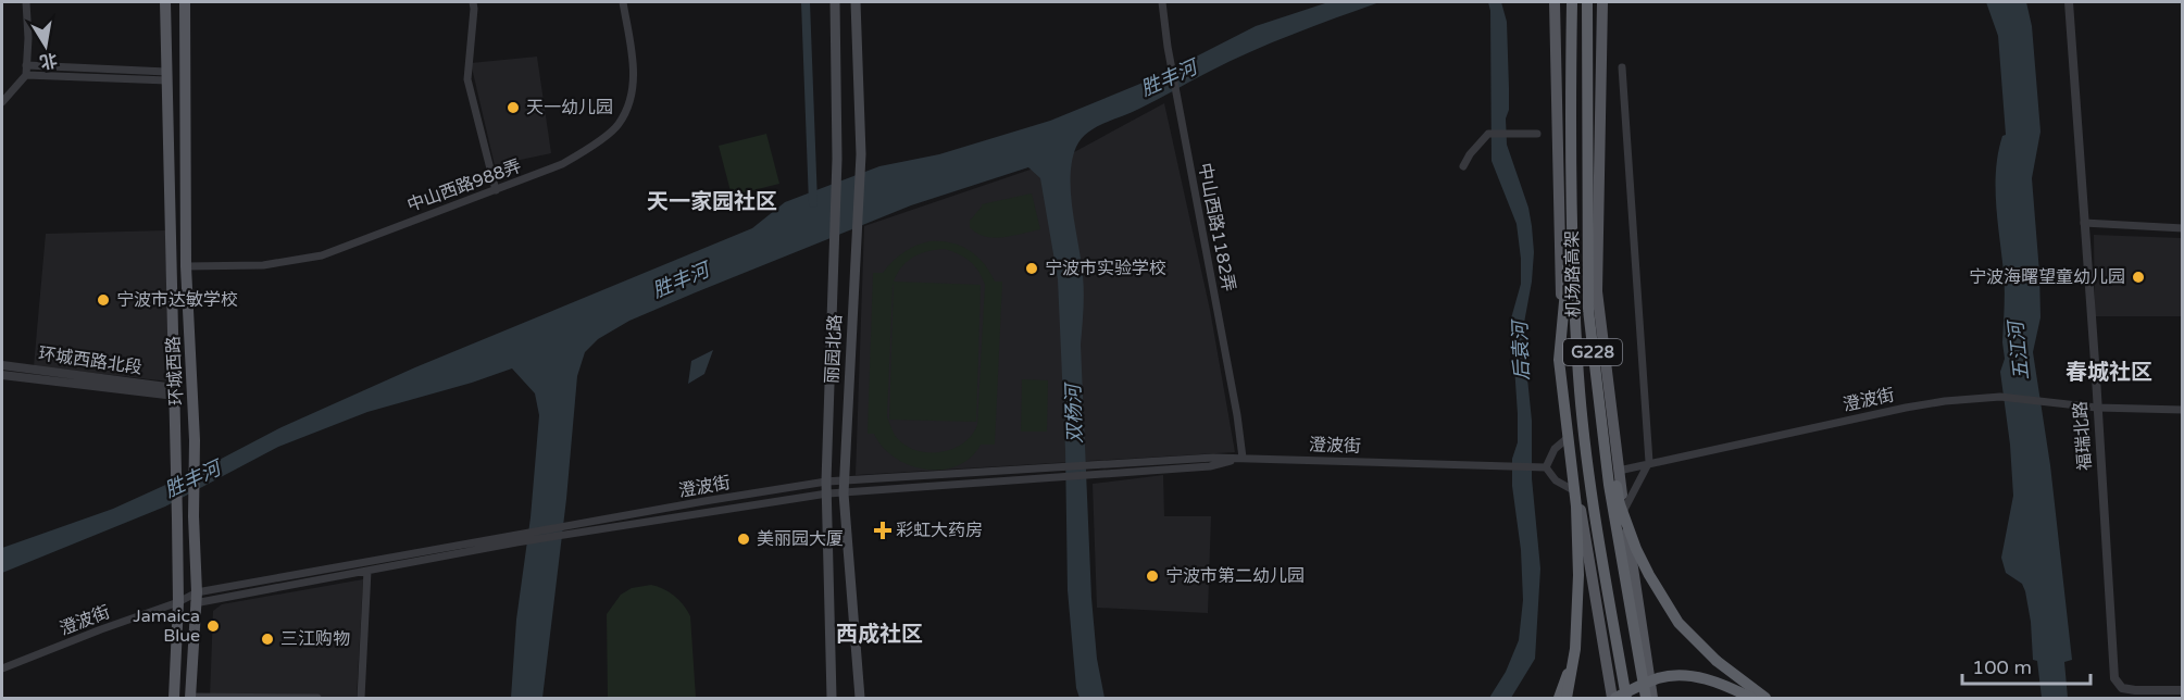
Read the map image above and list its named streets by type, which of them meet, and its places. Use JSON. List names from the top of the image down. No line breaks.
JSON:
{"streets":{"highway":["机场路高架","G228"],"main road":["丽园北路","环城西路"],"street":["中山西路988弄","中山西路1182弄","环城西路北段","澄波街","福瑞北路"]},"crossings":[["中山西路988弄","环城西路"],["中山西路1182弄","澄波街"],["丽园北路","澄波街"],["环城西路北段","环城西路"],["环城西路","澄波街"],["澄波街","福瑞北路"]],"districts":["天一家园社区","春城社区","西成社区"],"water":["胜丰河","后袁河","五江河","双杨河"],"places":{"other":["天一幼儿园","宁波市实验学校","宁波海曙望童幼儿园","宁波市达敏学校","美丽园大厦","宁波市第二幼儿园","Jamaica Blue","三江购物"],"health":["彩虹大药房"]},"scale_bar":"100 m","north":"bottom"}
